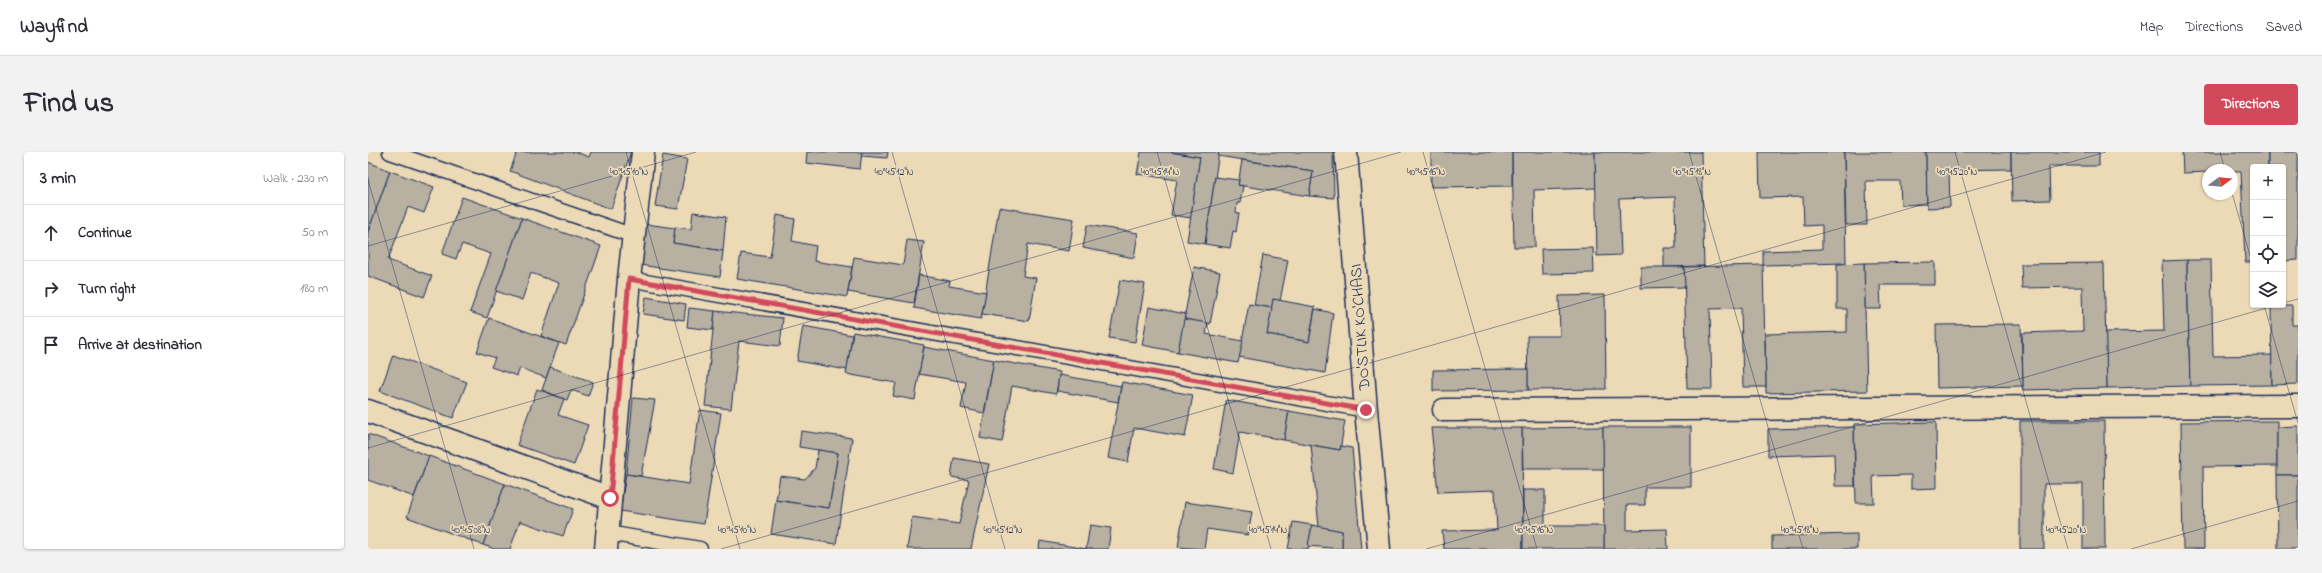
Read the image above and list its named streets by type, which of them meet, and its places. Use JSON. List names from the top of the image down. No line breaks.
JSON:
{"streets":{"street":["DO'STLIK KO'CHASI"]},"north":"right","page":{"header":"Wayfind","nav":["Map","Directions","Saved"],"title":"Find us","buttons":"Directions","heading":["3 min","Walk · 230 m"],"map_buttons":["+","−"],"list":[["Continue","50 m"],["Turn right","180 m"],"Arrive at destination"]},"coordinates":["40°45'10\"N","40°45'12\"N","40°45'14\"N","40°45'16\"N","40°45'18\"N","40°45'20\"N","40°45'08\"N"]}
